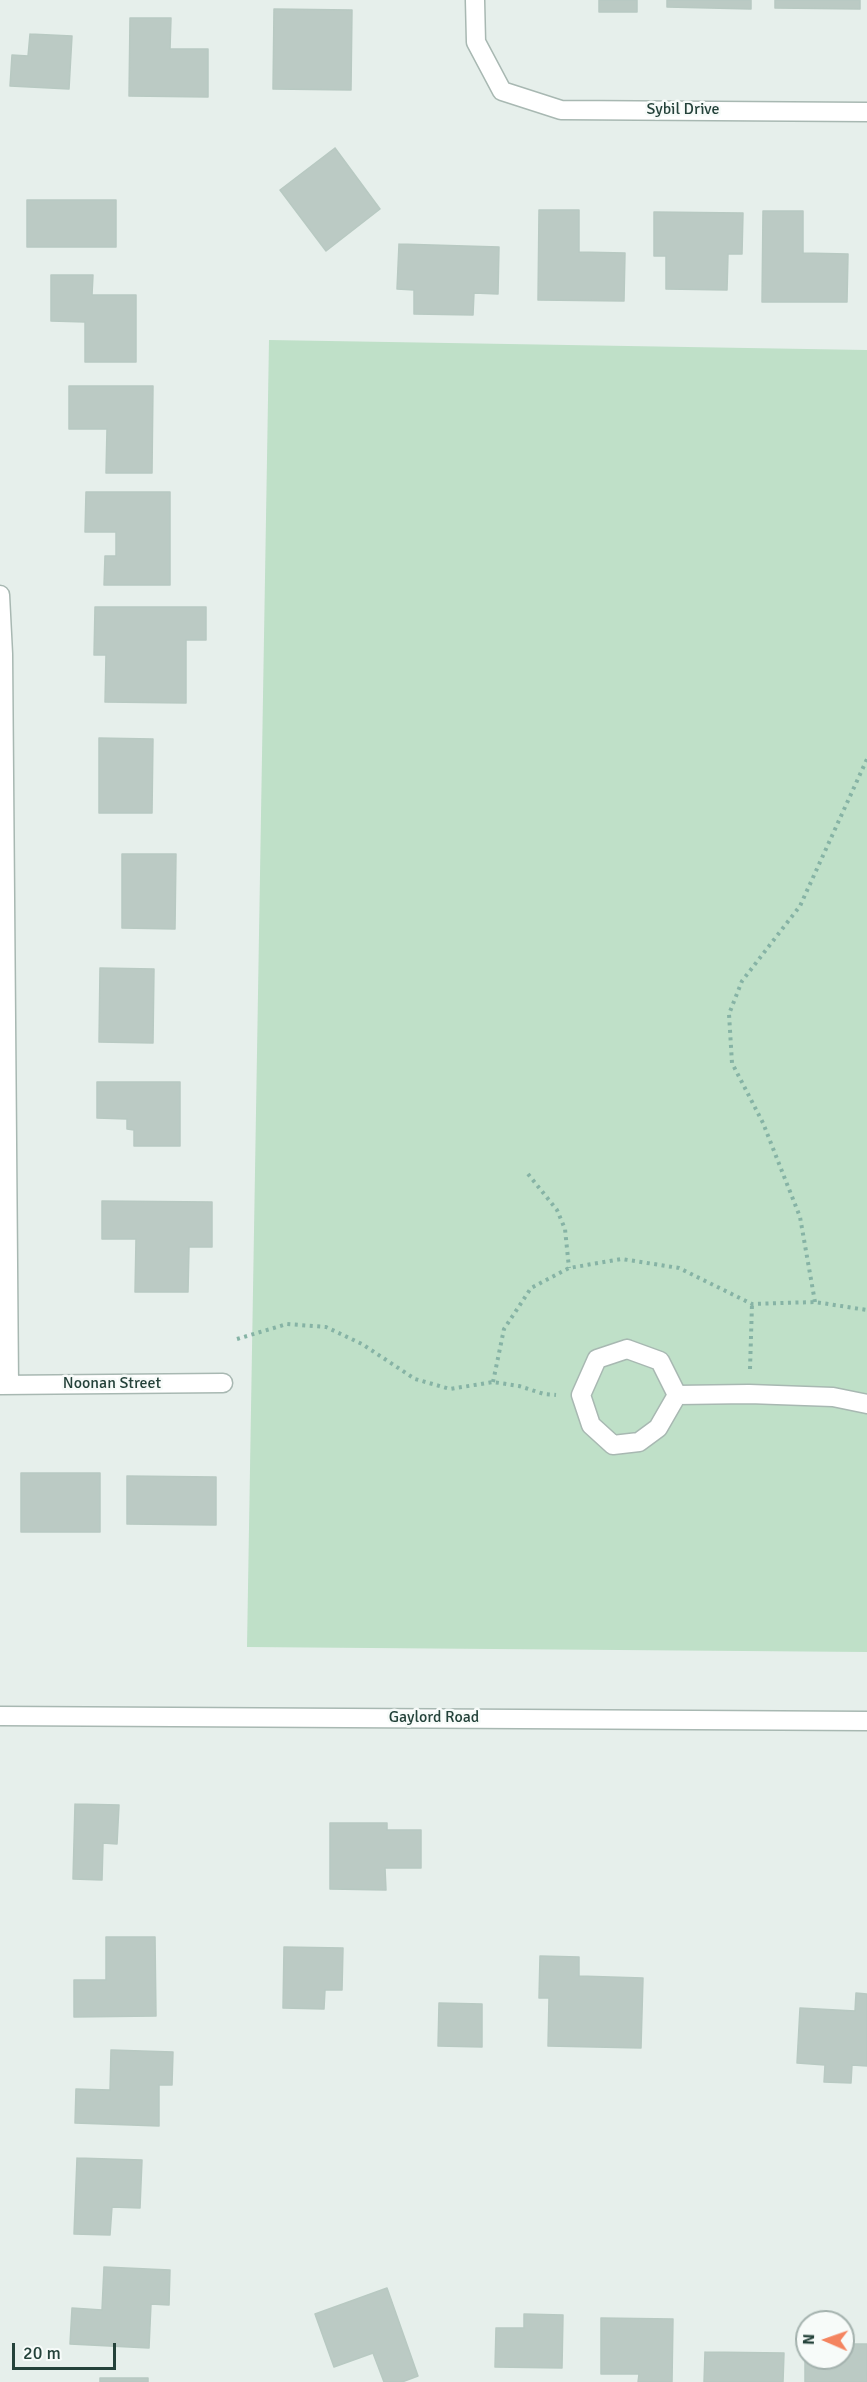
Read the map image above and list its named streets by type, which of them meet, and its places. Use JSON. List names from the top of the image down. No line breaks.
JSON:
{"streets":{"street":["Sybil Drive","Noonan Street","Gaylord Road"]},"scale_bar":"20 m","north":"left"}
